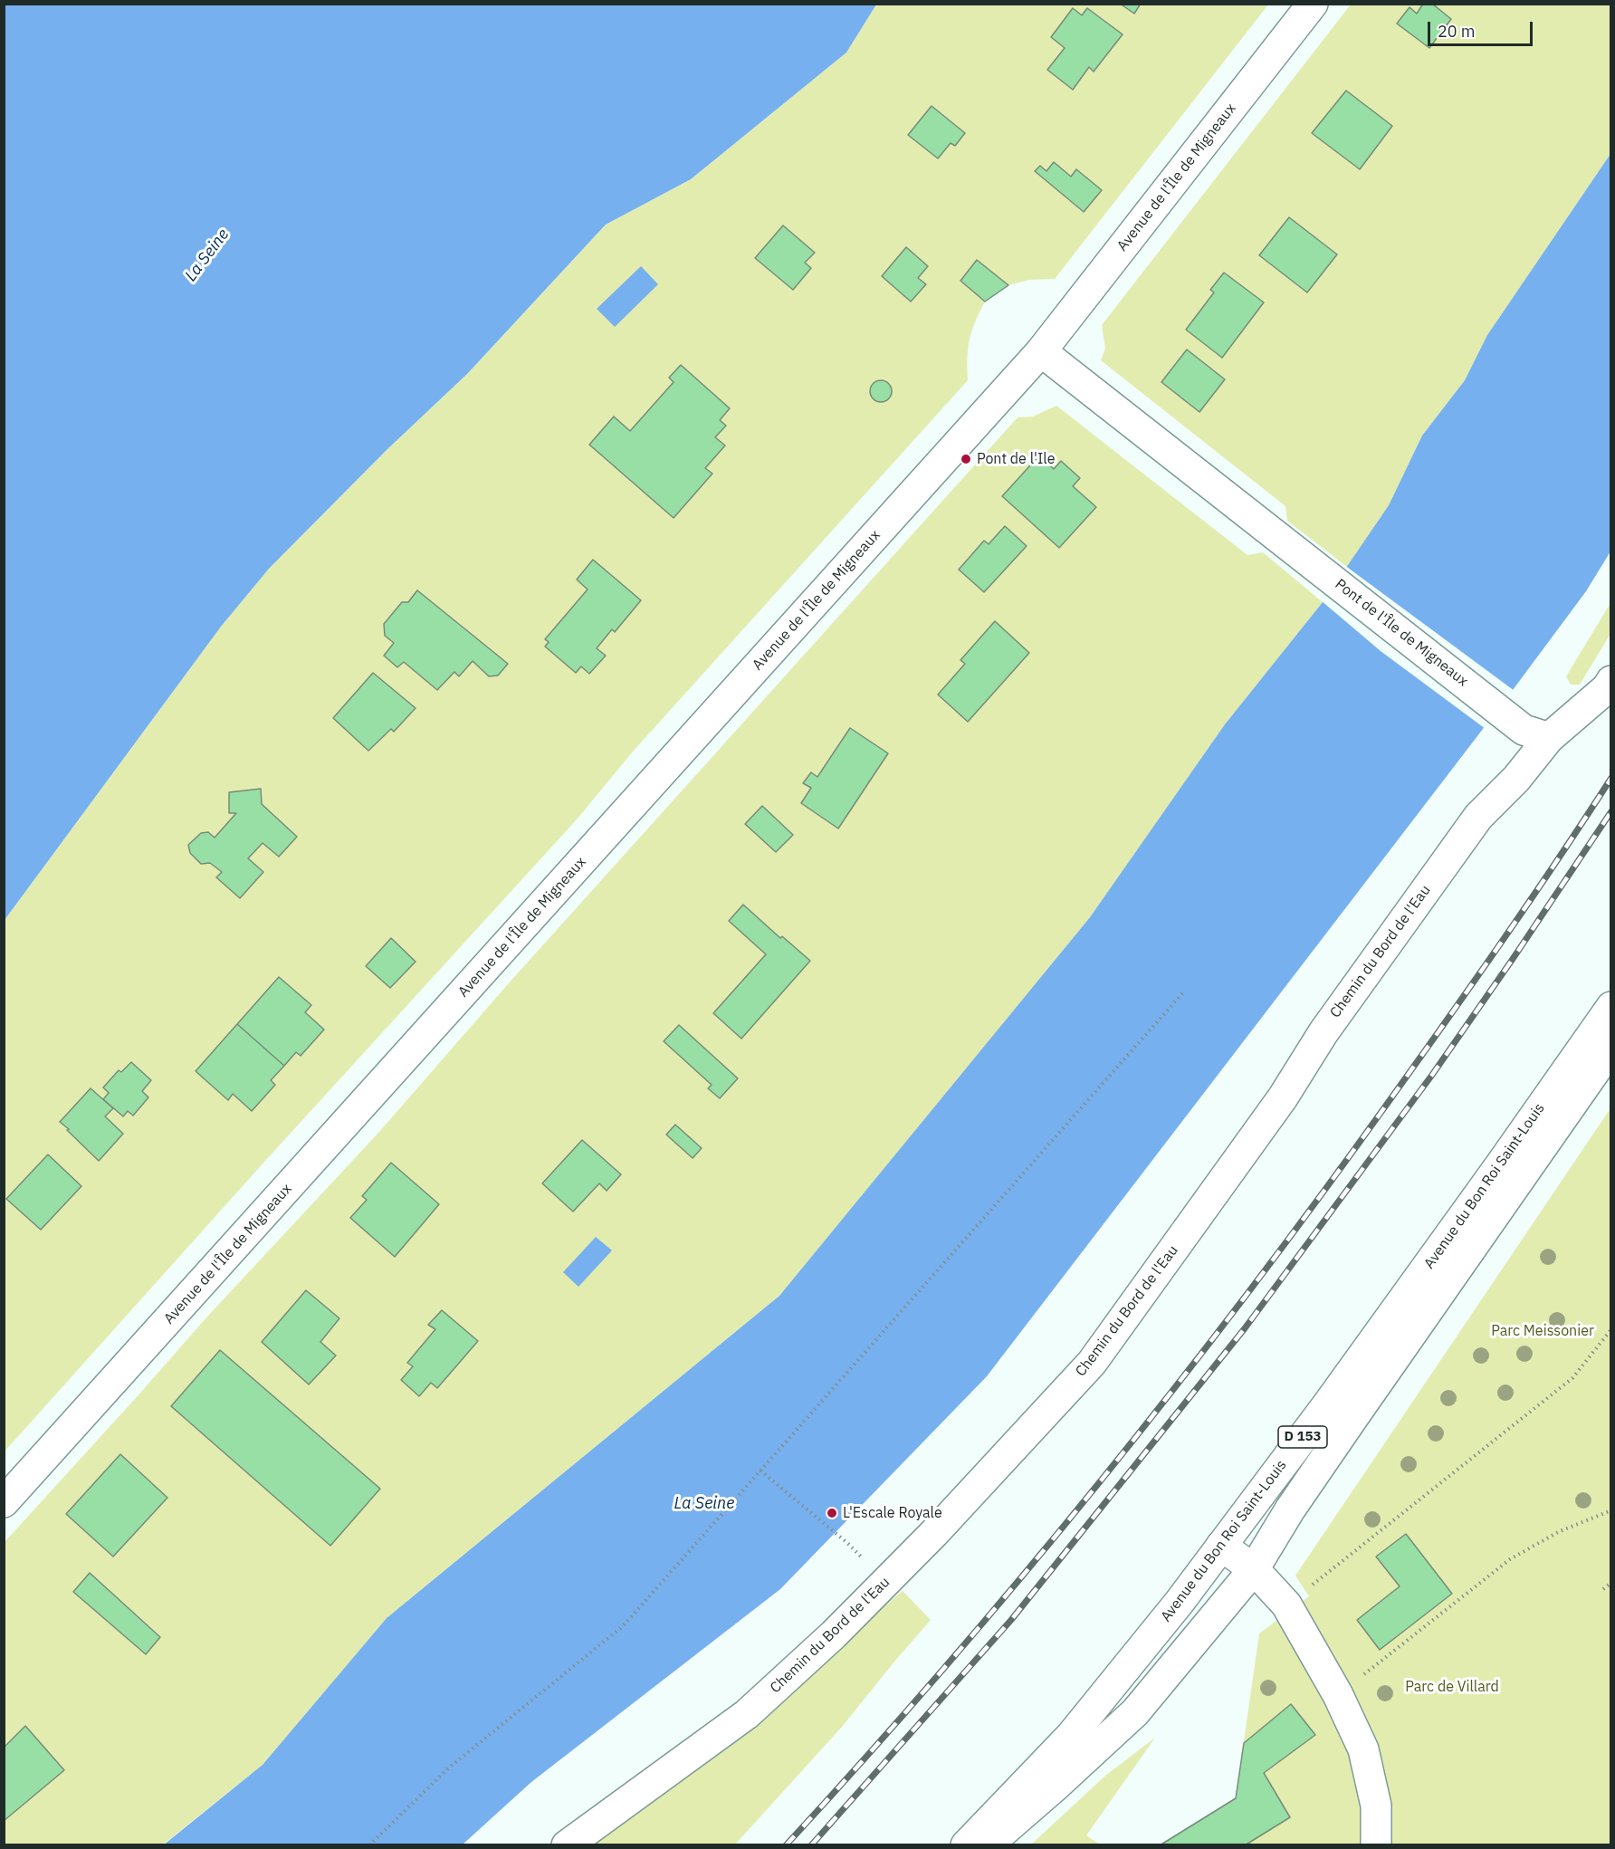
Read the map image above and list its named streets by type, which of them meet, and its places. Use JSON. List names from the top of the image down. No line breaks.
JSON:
{"streets":{"street":["Avenue de l'Île de Migneaux","Pont de l'Île de Migneaux","Chemin du Bord de l'Eau","Avenue du Bon Roi Saint-Louis","D 153"]},"crossings":[["Avenue de l'Île de Migneaux","Pont de l'Île de Migneaux"],["Pont de l'Île de Migneaux","Chemin du Bord de l'Eau"]],"water":["La Seine"],"parks":["Parc Meissonier","Parc de Villard"],"places":["Pont de l'Ile","L'Escale Royale"],"scale_bar":"20 m"}
